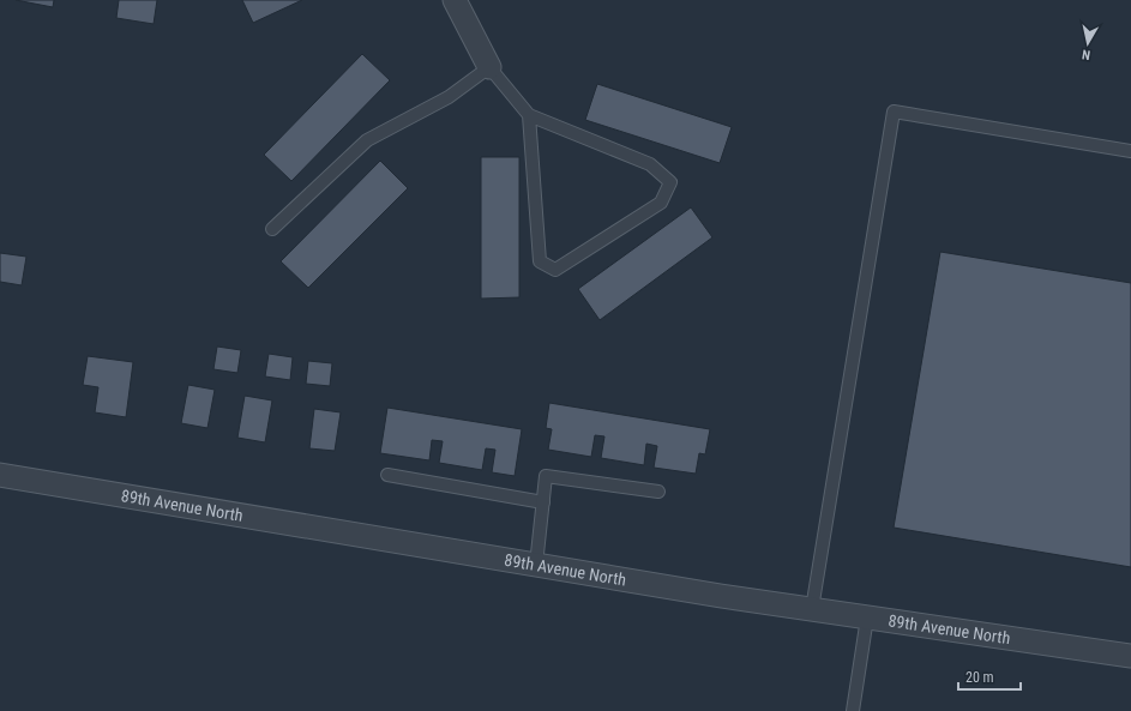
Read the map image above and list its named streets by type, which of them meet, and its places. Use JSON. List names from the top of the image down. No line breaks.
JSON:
{"streets":{"street":["89th Avenue North"]},"scale_bar":"20 m","north":"bottom"}
